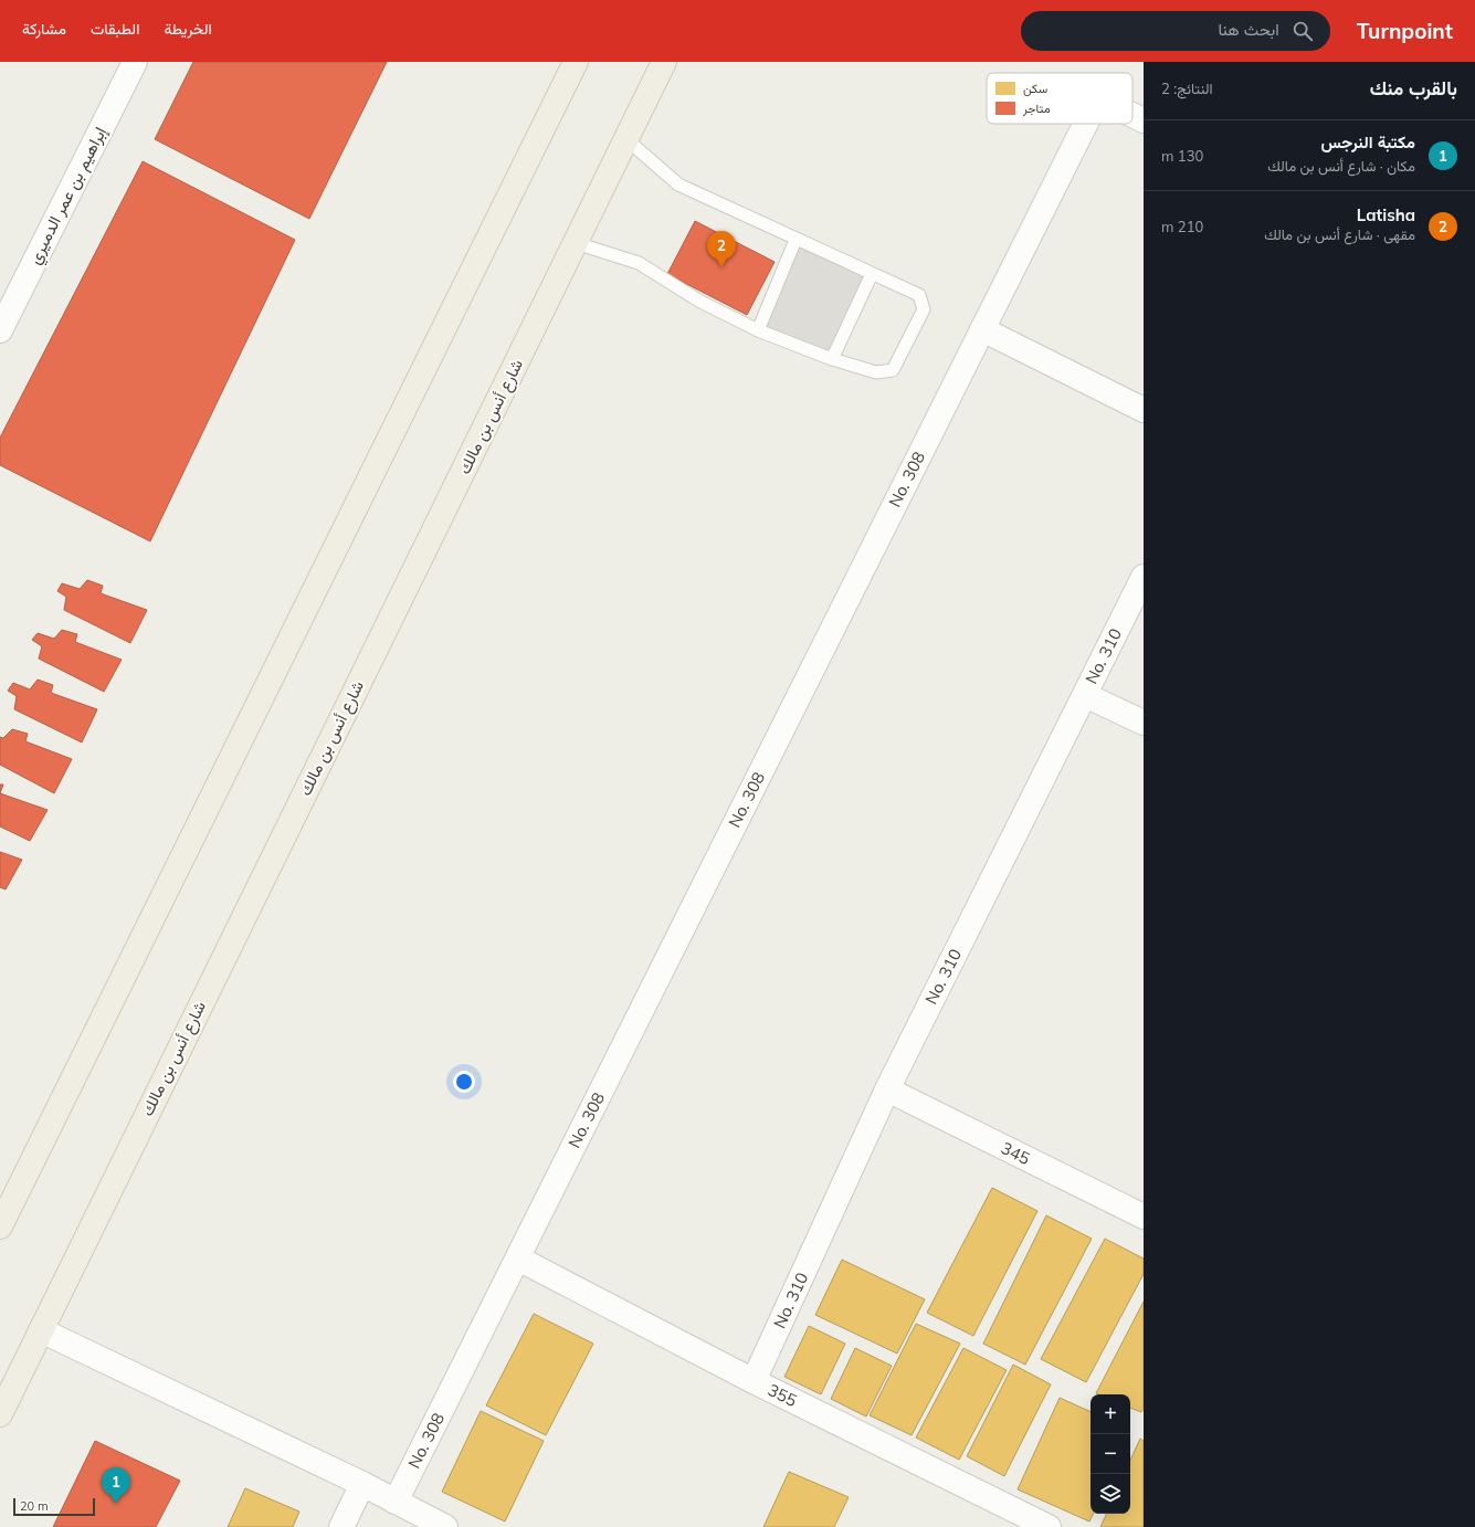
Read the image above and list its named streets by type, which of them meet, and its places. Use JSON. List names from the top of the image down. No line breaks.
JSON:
{"streets":{"main road":["شارع أنس بن مالك"],"street":["إبراهيم بن عمر الدميري","No. 308","No. 310","345","355"]},"crossings":[["No. 308","355"],["No. 310","345"],["No. 310","355"]],"legend":["سكن","متاجر"],"scale_bar":"20 m","page":{"header":"Turnpoint","search":"ابحث هنا","nav":["الخريطة","الطبقات","مشاركة"],"heading":["بالقرب منك","النتائج: 2"],"list":[{"mark":"1","name":"مكتبة النرجس","note":"مكان · شارع أنس بن مالك","value":"130 m"},{"mark":"2","name":"Latisha","note":"مقهى · شارع أنس بن مالك","value":"210 m"}],"pins":["2","1"],"map_buttons":["+","−"],"scale":"20 m"}}
